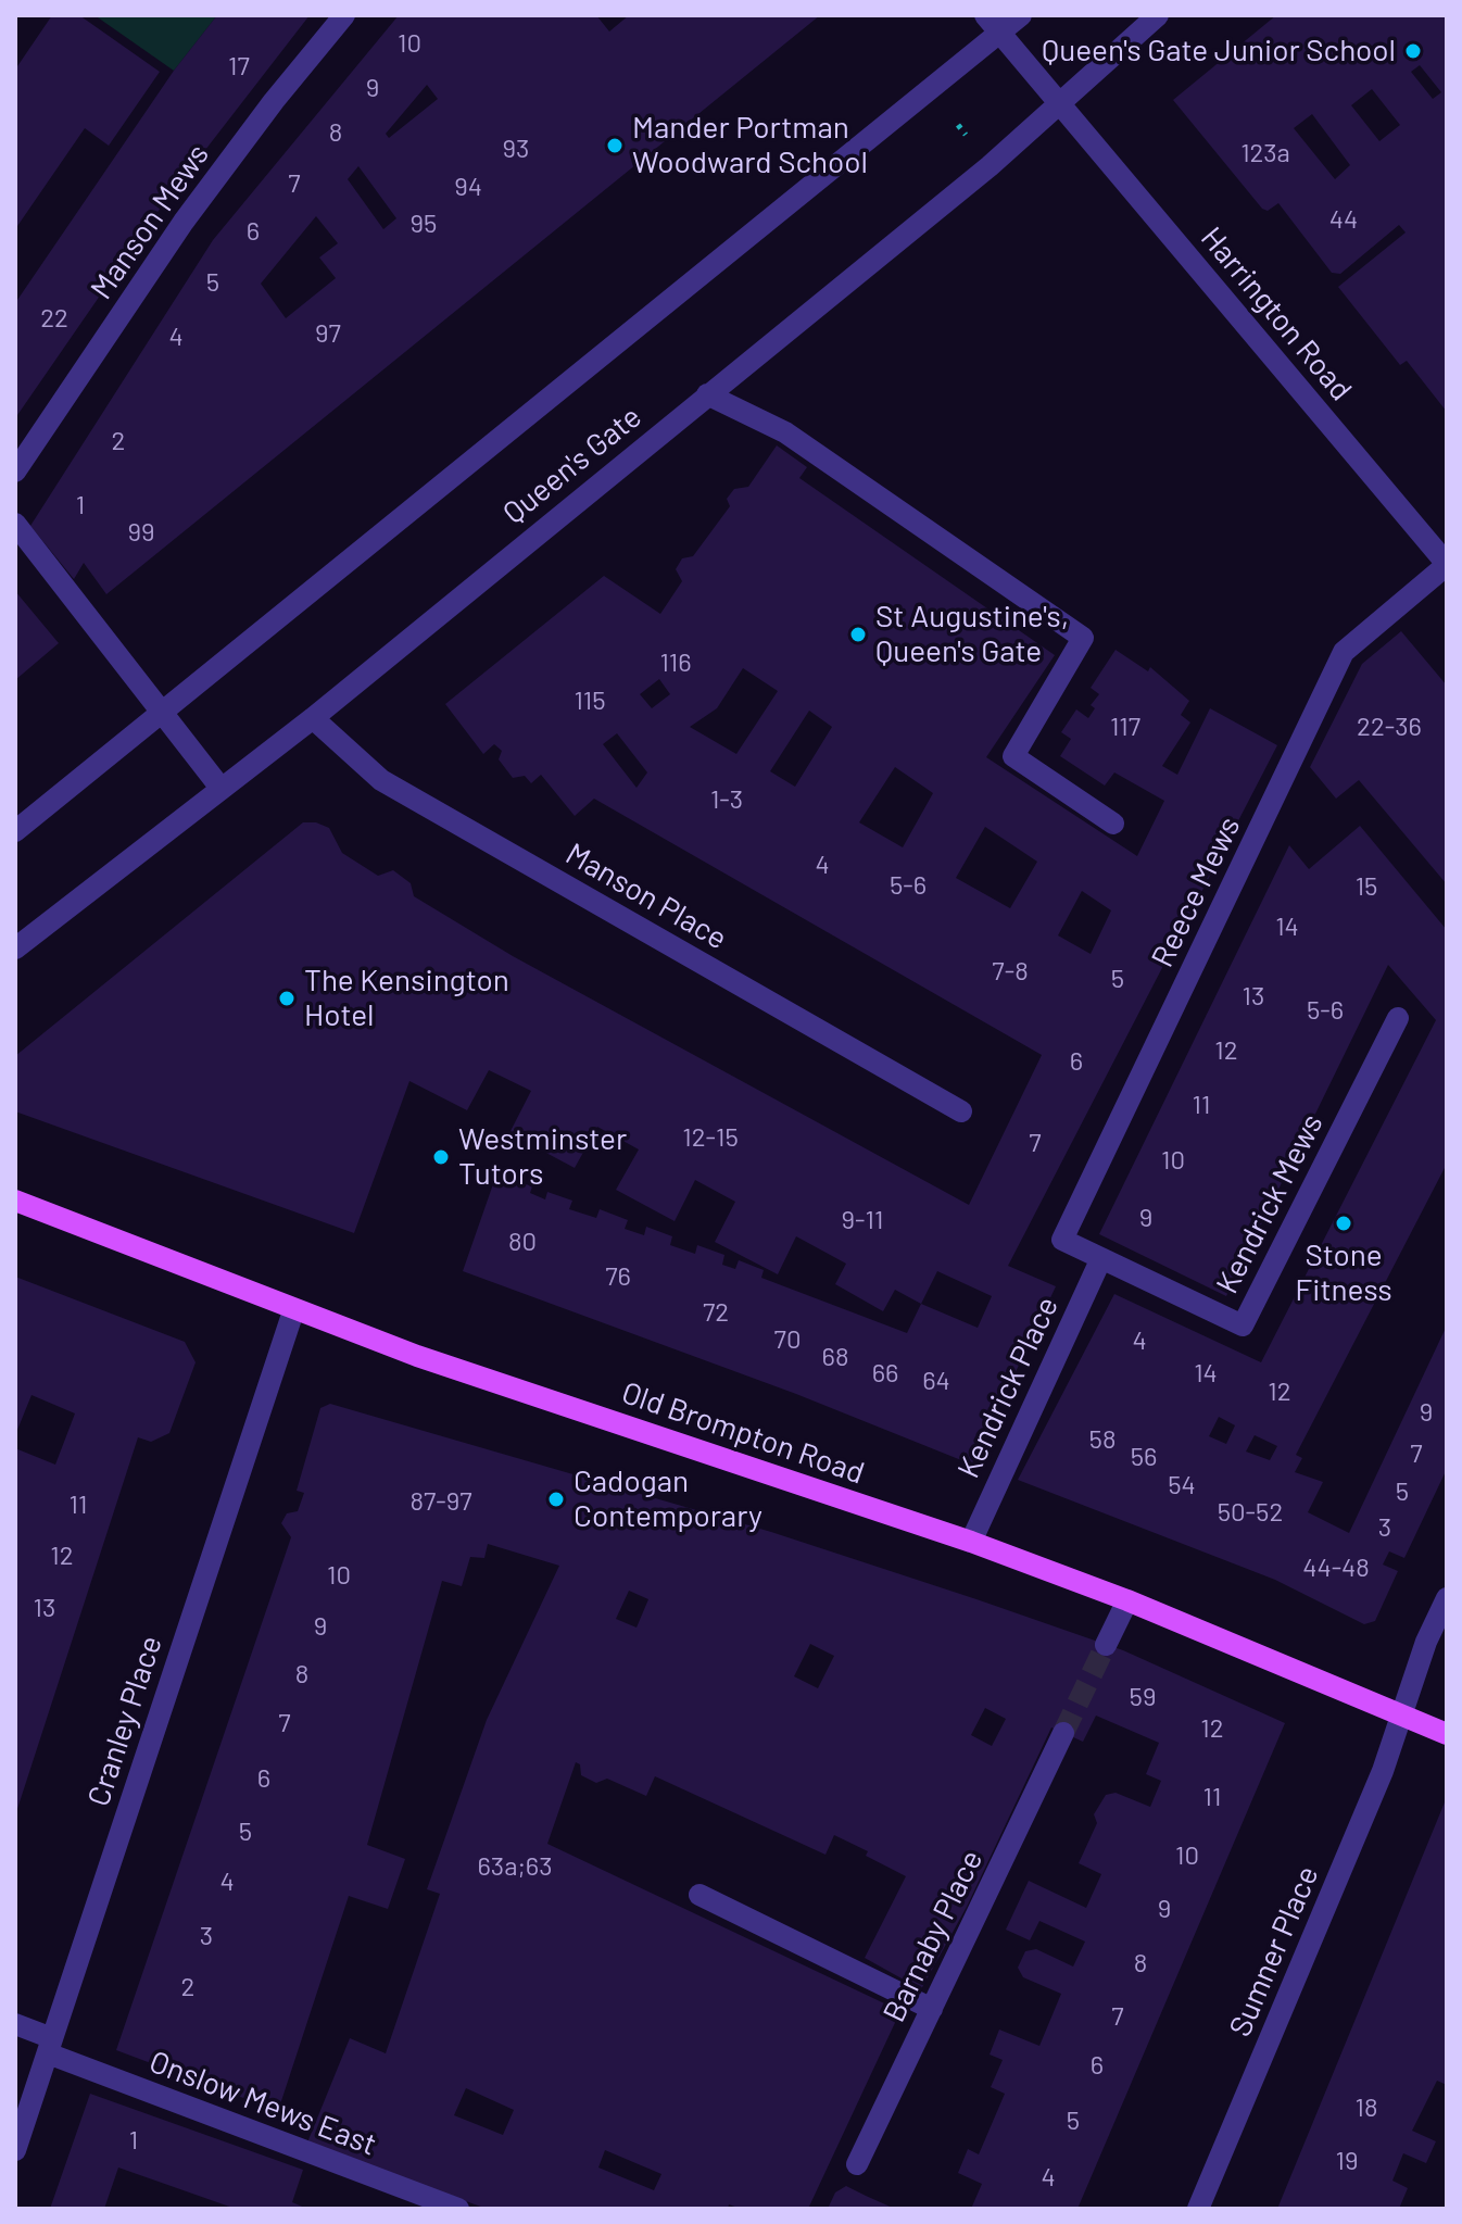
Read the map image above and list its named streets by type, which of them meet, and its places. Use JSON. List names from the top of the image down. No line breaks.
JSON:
{"streets":{"main road":["Old Brompton Road"],"street":["Manson Mews","Harrington Road","Queen's Gate","Reece Mews","Manson Place","Kendrick Mews","Kendrick Place","Cranley Place","Barnaby Place","Sumner Place","Onslow Mews East"]},"crossings":[["Harrington Road","Queen's Gate"],["Harrington Road","Reece Mews"],["Queen's Gate","Manson Place"],["Reece Mews","Kendrick Mews"],["Reece Mews","Kendrick Place"],["Kendrick Mews","Kendrick Place"],["Kendrick Place","Old Brompton Road"],["Old Brompton Road","Cranley Place"],["Old Brompton Road","Sumner Place"],["Cranley Place","Onslow Mews East"]],"places":["Queen's Gate Junior School","Mander Portman Woodward School","St Augustine's, Queen's Gate","The Kensington Hotel","Westminster Tutors","Stone Fitness","Cadogan Contemporary"],"house_numbers":["10","17","9","8","93","123a","7","94","44","95","6","5","22","97","4","2","1","99","116","115","117","22-36","1-3","4","5-6","15","14","7-8","5","13","5-6","12","6","11","12-15","7","10","9","9-11","80","76","72","70","4","68","66","14","64","12","9","58","7","56","54","5","87-97","11","50-52","3","12","44-48","10","13","9","8","59","7","12","6","11","5","10","63a;63","4","9","3","8","2","7","6","18","5","1","19","4"]}
